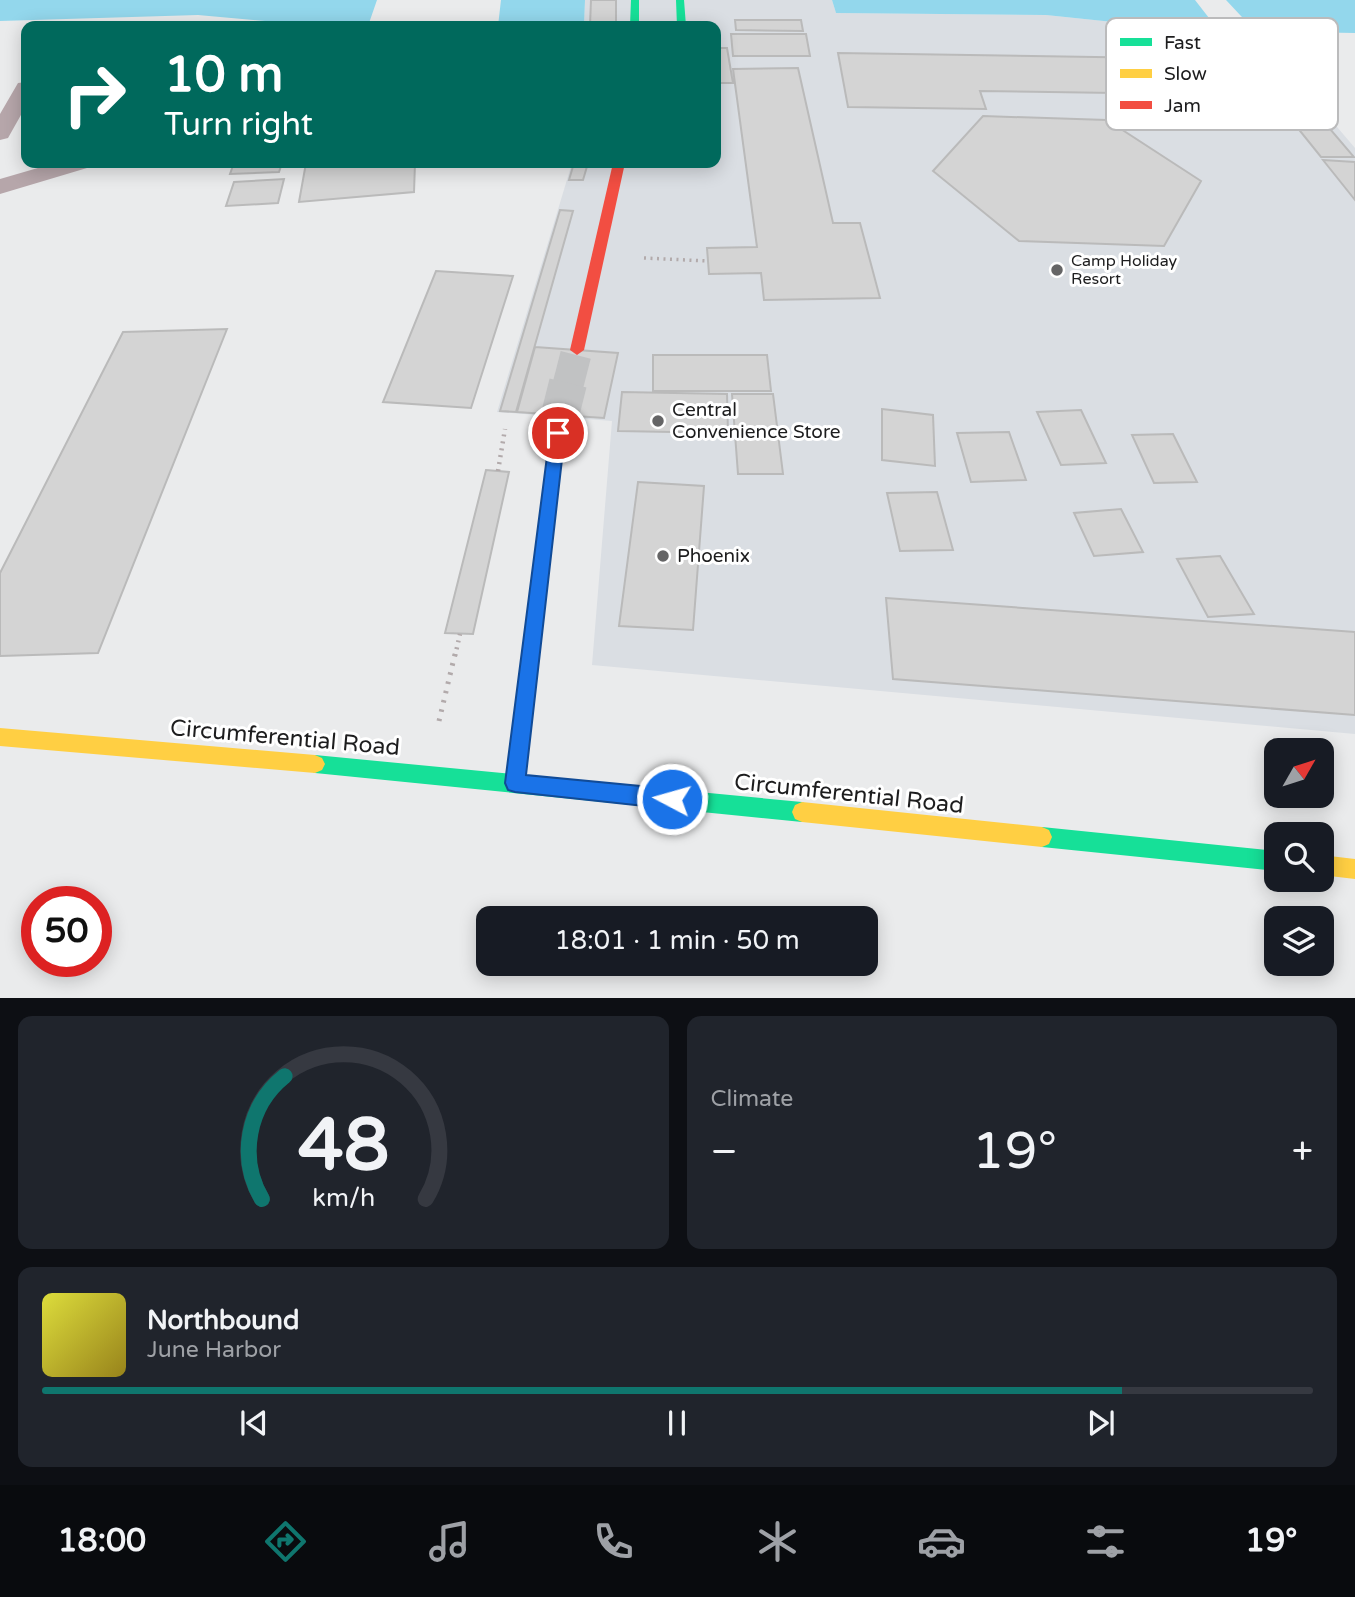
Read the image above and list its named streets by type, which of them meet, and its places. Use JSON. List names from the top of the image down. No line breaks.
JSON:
{"streets":{"main road":["Circumferential Road"]},"places":["Camp Holiday Resort","Central Convenience Store","Phoenix"],"legend":["Fast","Slow","Jam"],"north":"top right","page":{"turn":["10 m","Turn right"],"limit":"50","trip":"18:01 · 1 min · 50 m","tile":"Climate","heat":["−","19°","+"],"song":["Northbound","June Harbor"],"tabs":["18:00","19°"],"gauge":["48","km/h"]}}
